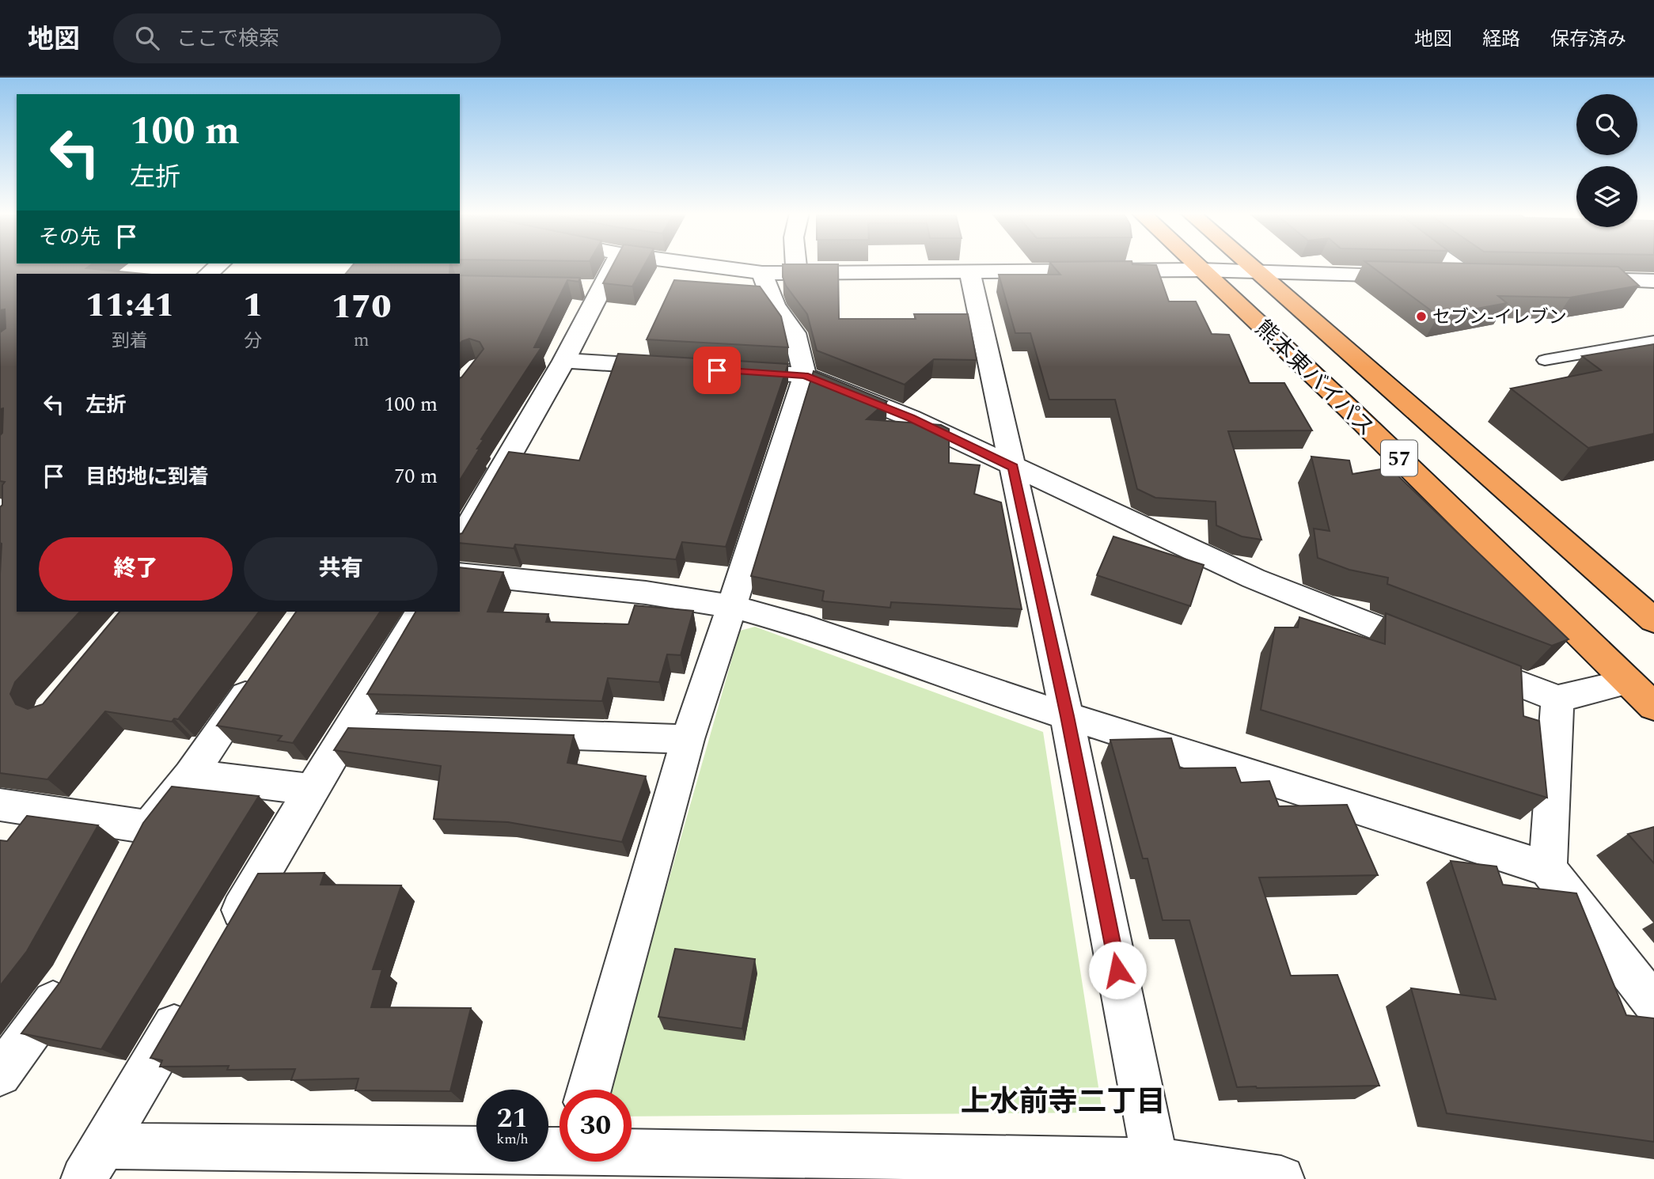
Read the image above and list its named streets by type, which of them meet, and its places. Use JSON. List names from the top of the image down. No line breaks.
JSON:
{"streets":{"highway":["熊本東バイパス","57"]},"districts":["上水前寺二丁目"],"places":["セブン-イレブン"],"page":{"header":"地図","search":"ここで検索","nav":["地図","経路","保存済み"],"turn":["100 m","左折"],"then":"その先","eta":["11:41","到着","1","分","170","m"],"list":[{"name":"左折","value":"100 m"},{"name":"目的地に到着","value":"70 m"}],"buttons":["終了","共有"],"speed":"21 km/h","limit":"30"}}
